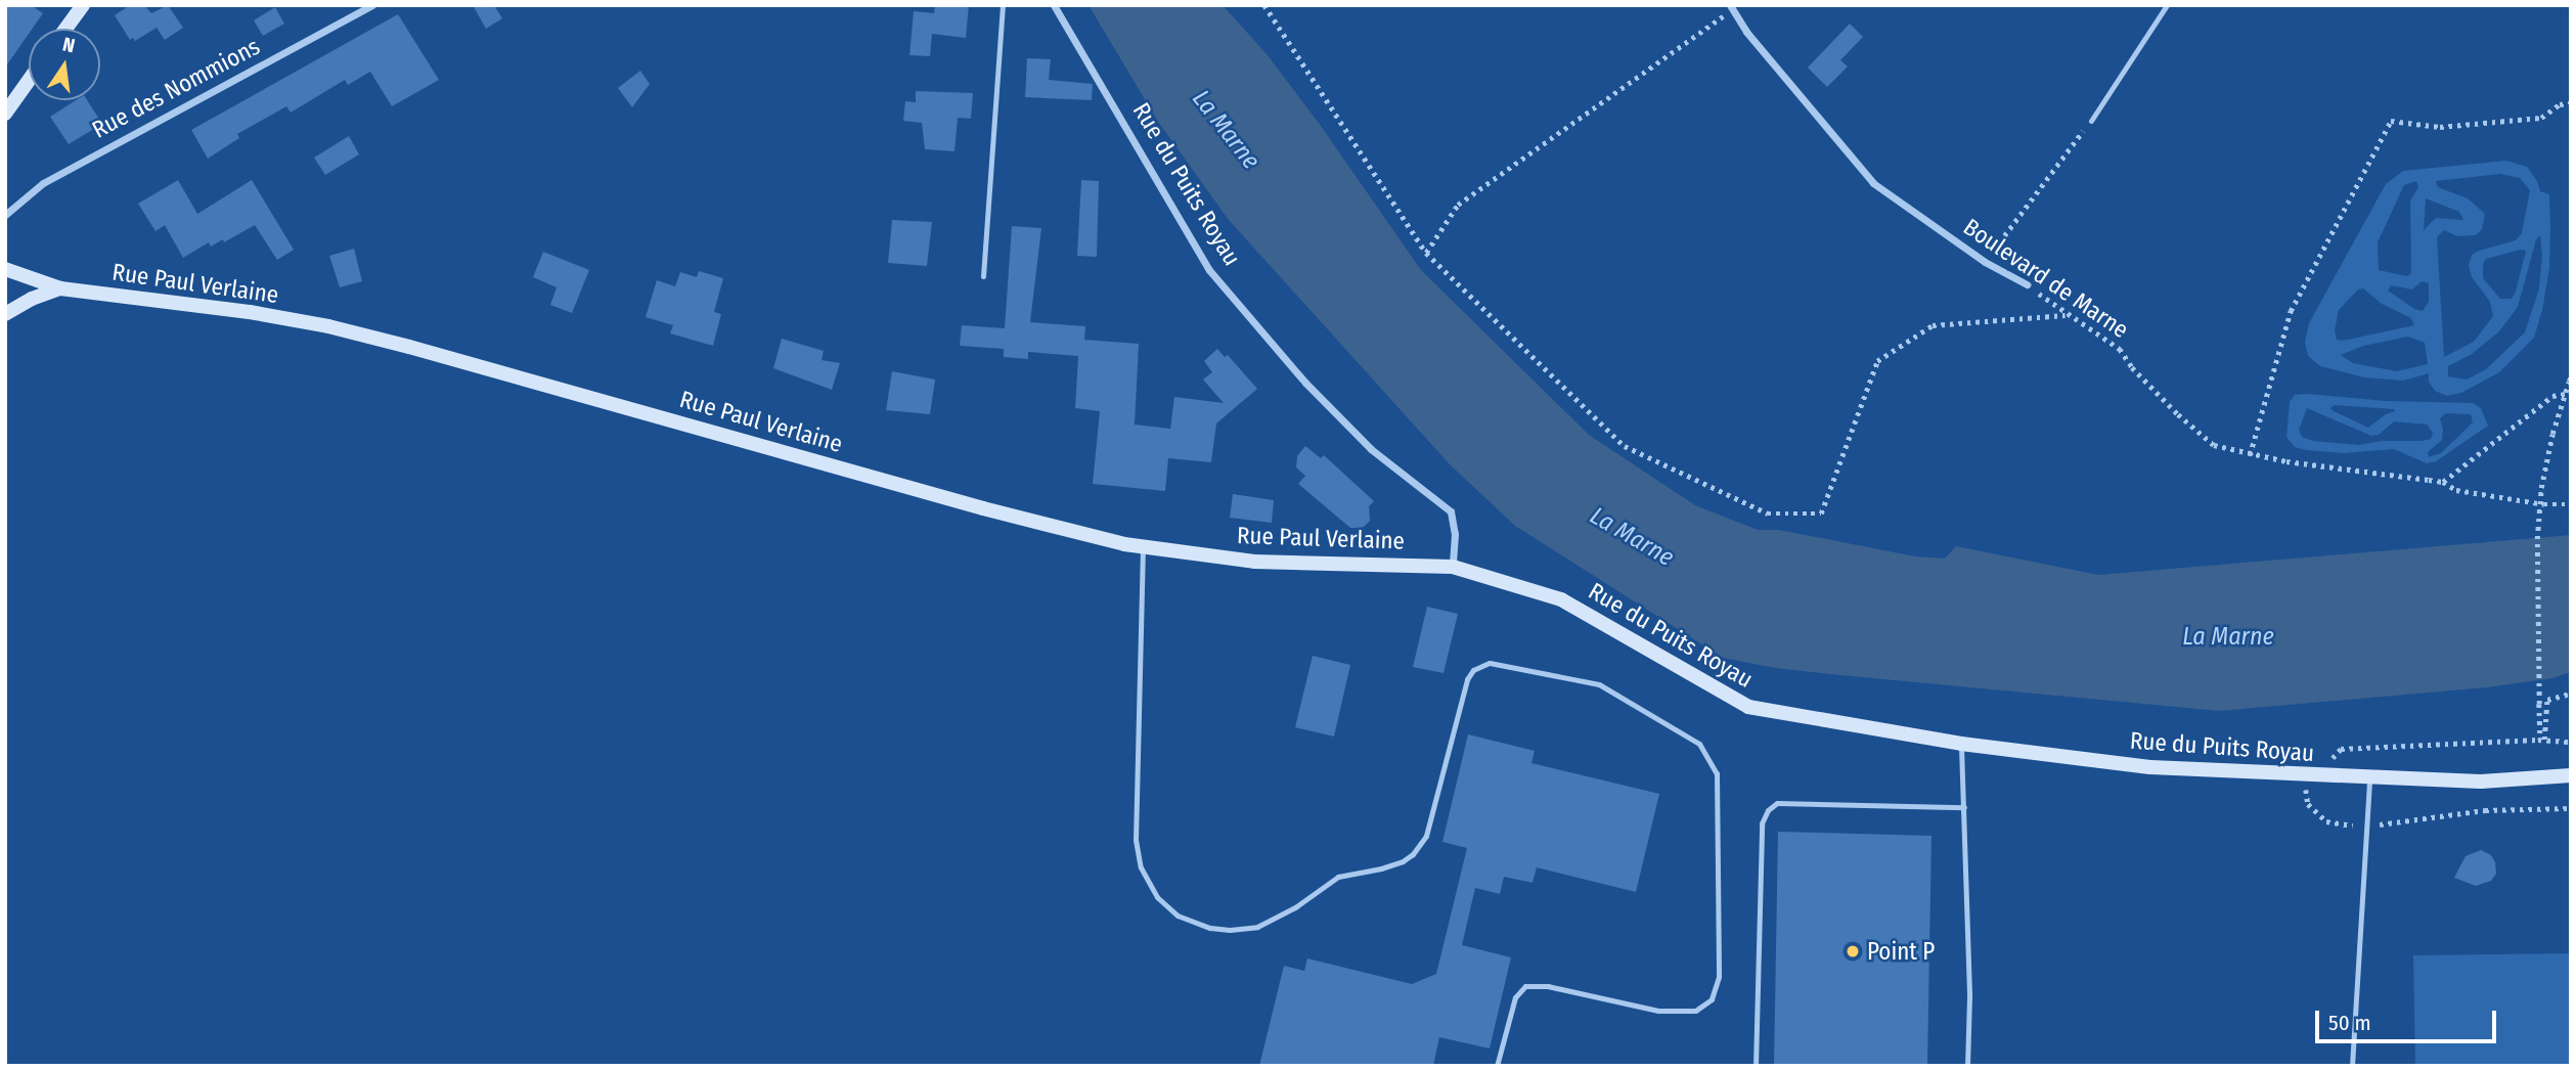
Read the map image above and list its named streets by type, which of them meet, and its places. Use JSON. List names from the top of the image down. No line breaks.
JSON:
{"streets":{"street":["Rue des Nommions","Rue du Puits Royau","Boulevard de Marne","Rue Paul Verlaine"]},"crossings":[["Rue du Puits Royau","Rue Paul Verlaine"]],"water":["La Marne"],"places":["Point P"],"scale_bar":"50 m","north":"top"}
